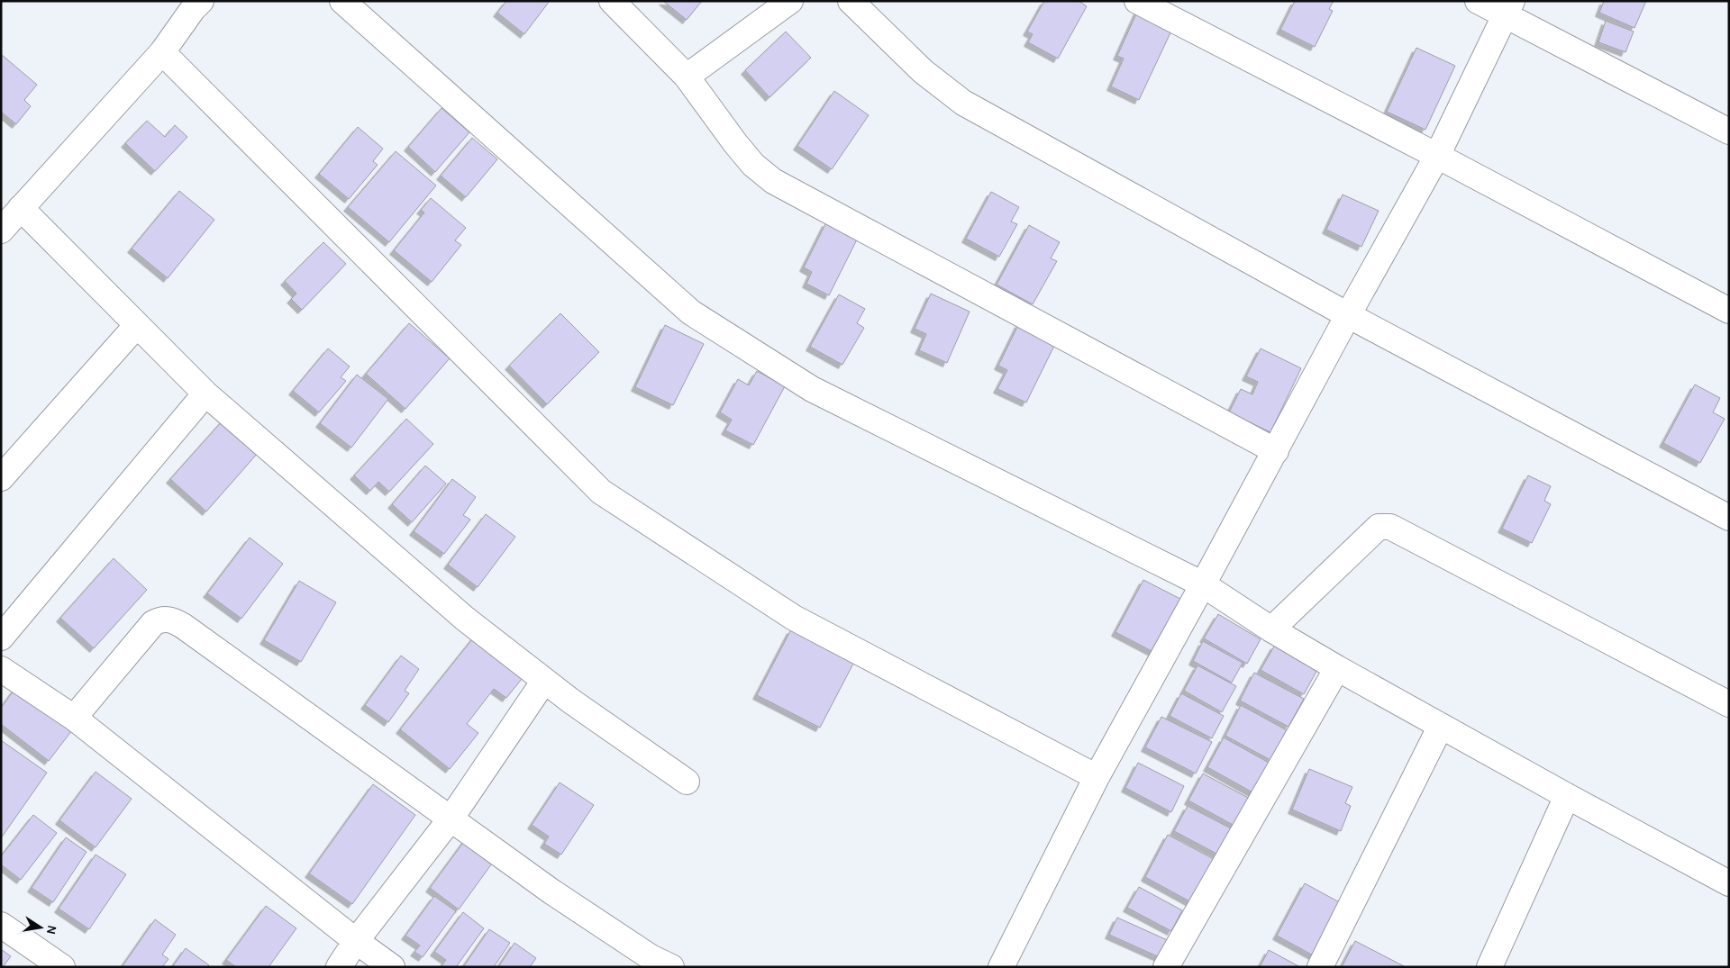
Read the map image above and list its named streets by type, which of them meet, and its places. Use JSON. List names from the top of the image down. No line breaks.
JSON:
{"north":"right"}
